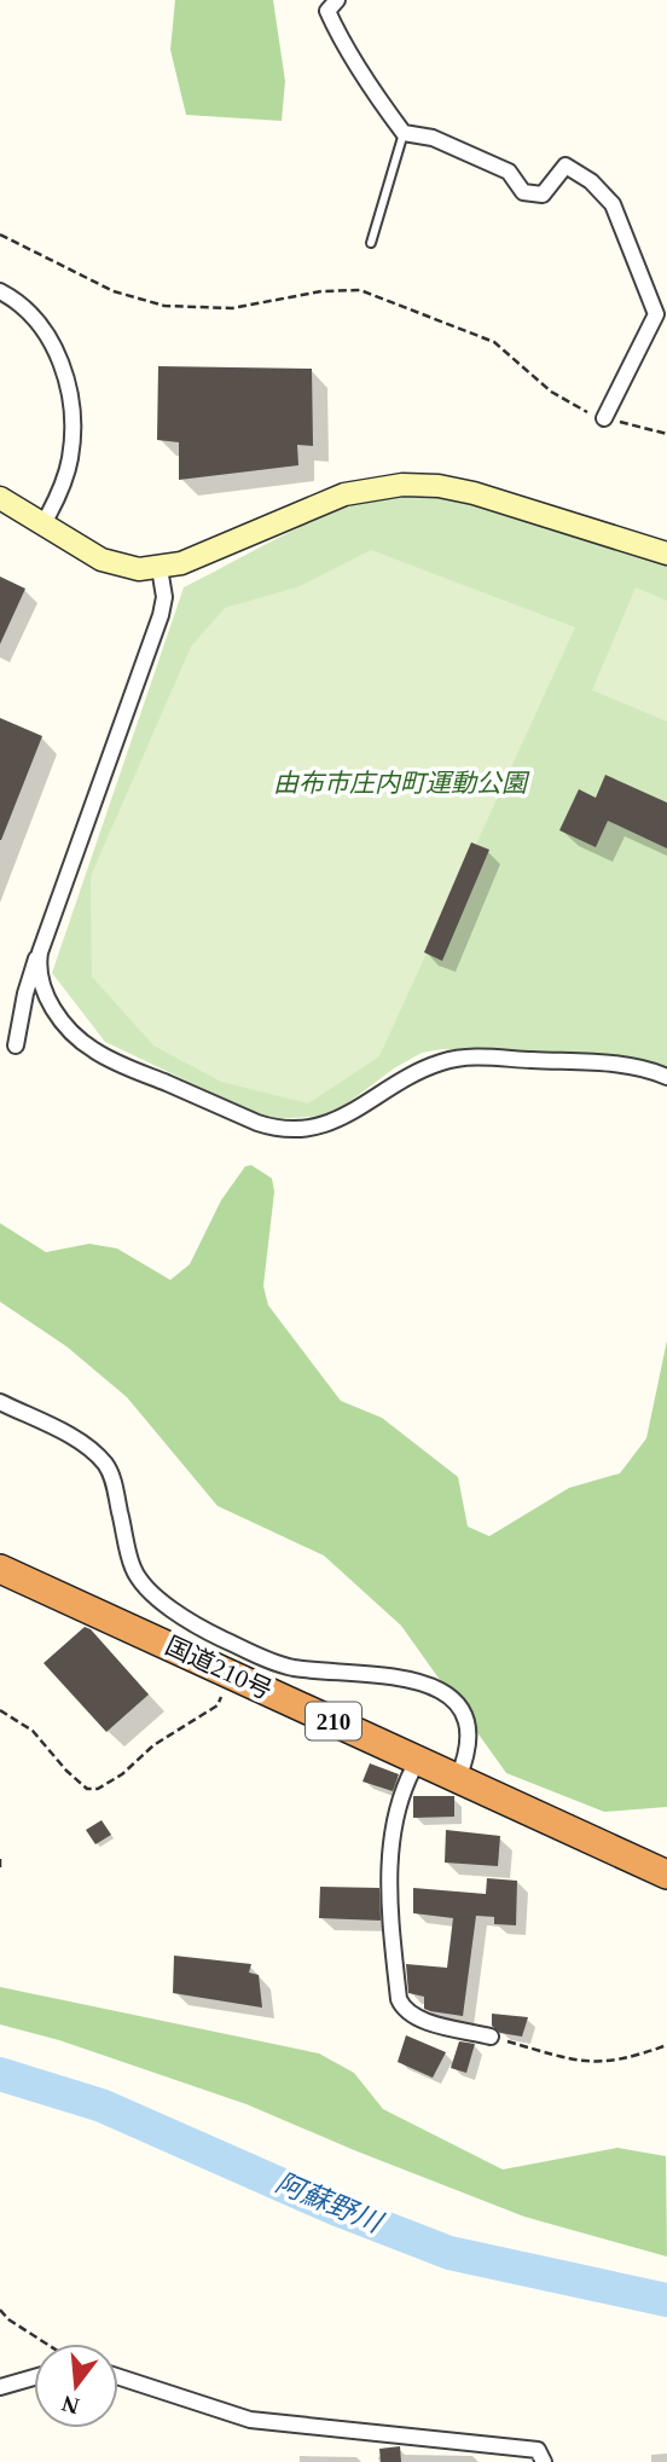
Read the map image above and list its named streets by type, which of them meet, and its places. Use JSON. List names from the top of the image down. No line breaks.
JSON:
{"streets":{"highway":["国道210号","210"]},"water":["阿蘇野川"],"parks":["由布市庄内町運動公園"],"north":"bottom"}
